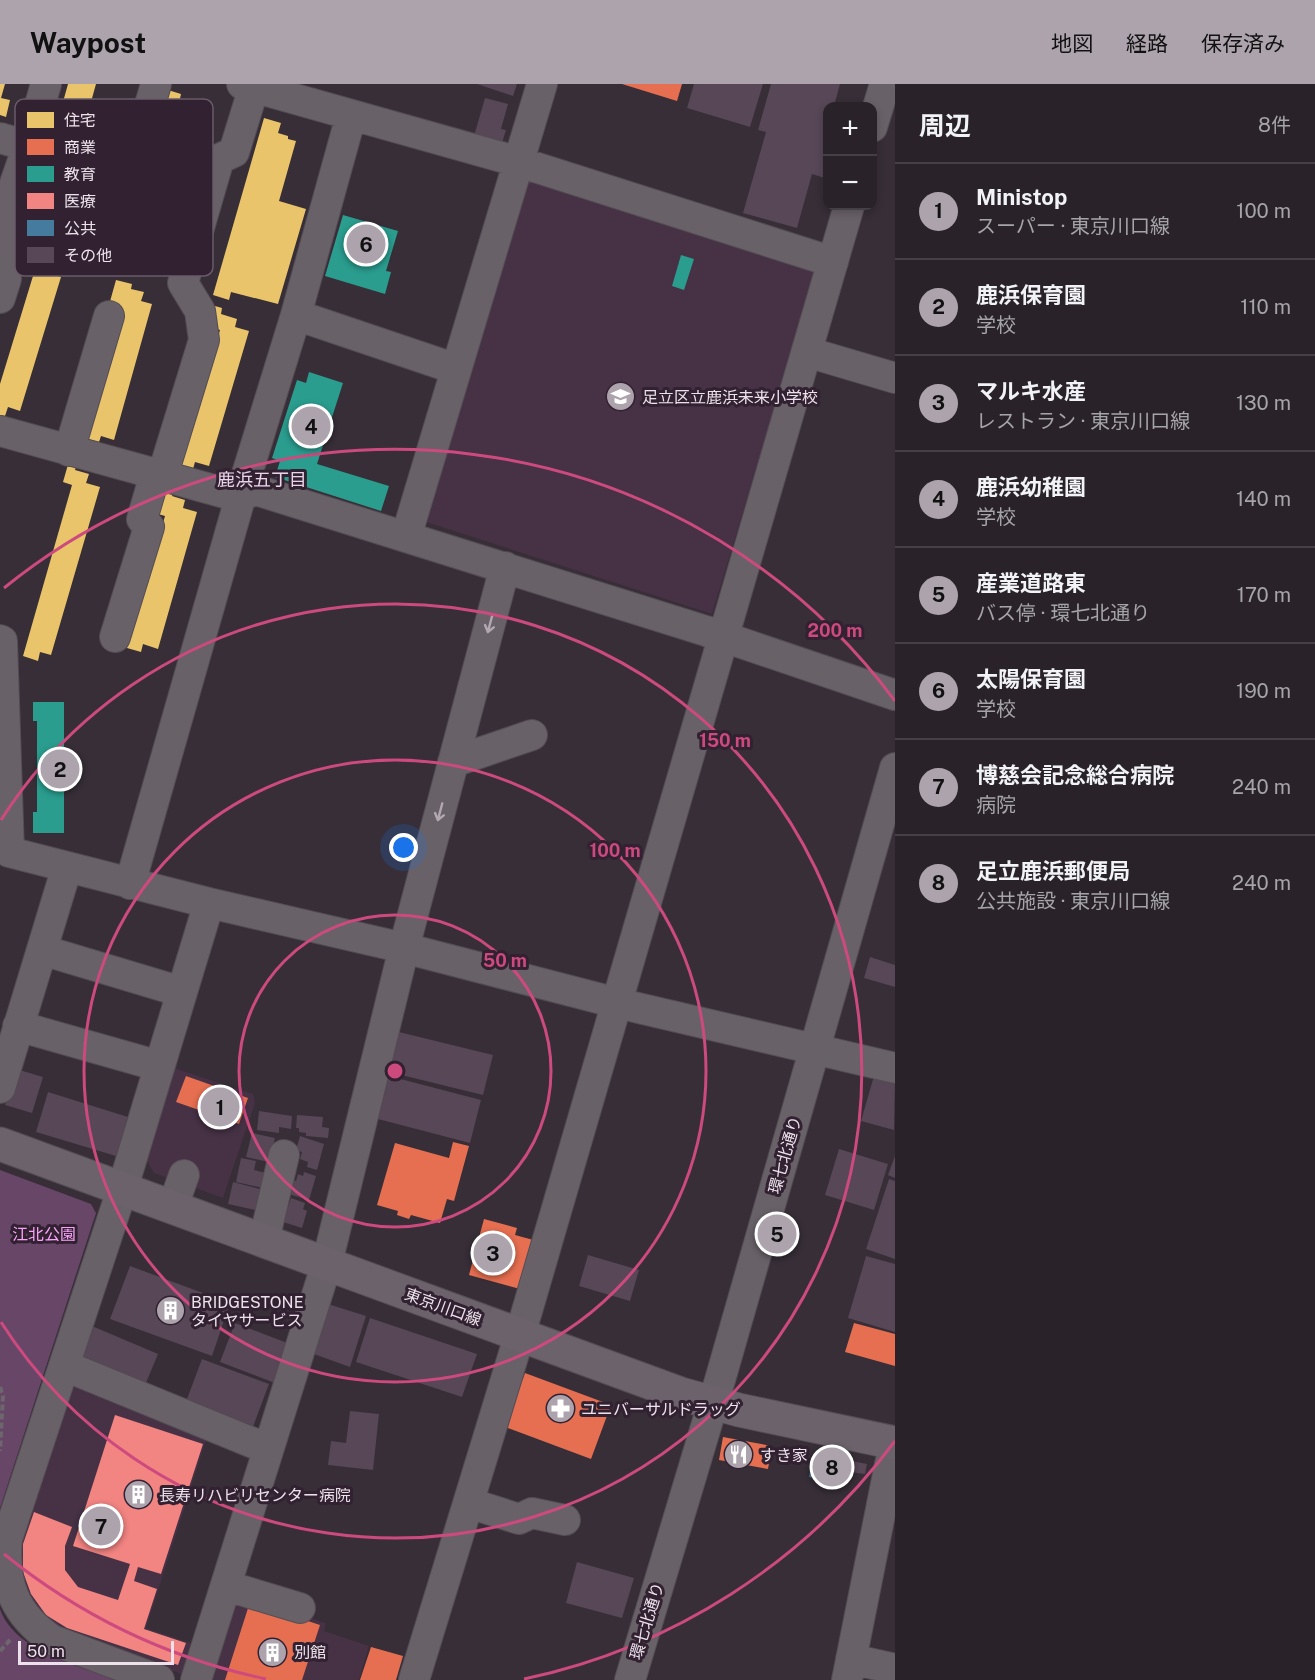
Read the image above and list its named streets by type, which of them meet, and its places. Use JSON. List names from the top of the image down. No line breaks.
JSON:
{"streets":{"main road":["東京川口線"],"street":["環七北通り"]},"crossings":[["環七北通り","東京川口線"]],"districts":["鹿浜五丁目"],"parks":["江北公園"],"places":{"school or university":["足立区立鹿浜未来小学校"],"building":["BRIDGESTONE タイヤサービス","長寿リハビリセンター病院","別館"],"pharmacy":["ユニバーサルドラッグ"],"restaurant":["すき家"]},"legend":["住宅","商業","教育","医療","公共","その他"],"scale_bar":"50 m","page":{"header":"Waypost","nav":["地図","経路","保存済み"],"heading":["周辺","8件"],"map_buttons":["+","−"],"list":[{"mark":"1","name":"Ministop","note":"スーパー · 東京川口線","value":"100 m"},{"mark":"2","name":"鹿浜保育園","note":"学校","value":"110 m"},{"mark":"3","name":"マルキ水産","note":"レストラン · 東京川口線","value":"130 m"},{"mark":"4","name":"鹿浜幼稚園","note":"学校","value":"140 m"},{"mark":"5","name":"産業道路東","note":"バス停 · 環七北通り","value":"170 m"},{"mark":"6","name":"太陽保育園","note":"学校","value":"190 m"},{"mark":"7","name":"博慈会記念総合病院","note":"病院","value":"240 m"},{"mark":"8","name":"足立鹿浜郵便局","note":"公共施設 · 東京川口線","value":"240 m"}],"pins":["6","4","2","1","5","3","8","7"],"scale":"50 m"},"rings":["200 m","150 m","100 m","50 m"]}
